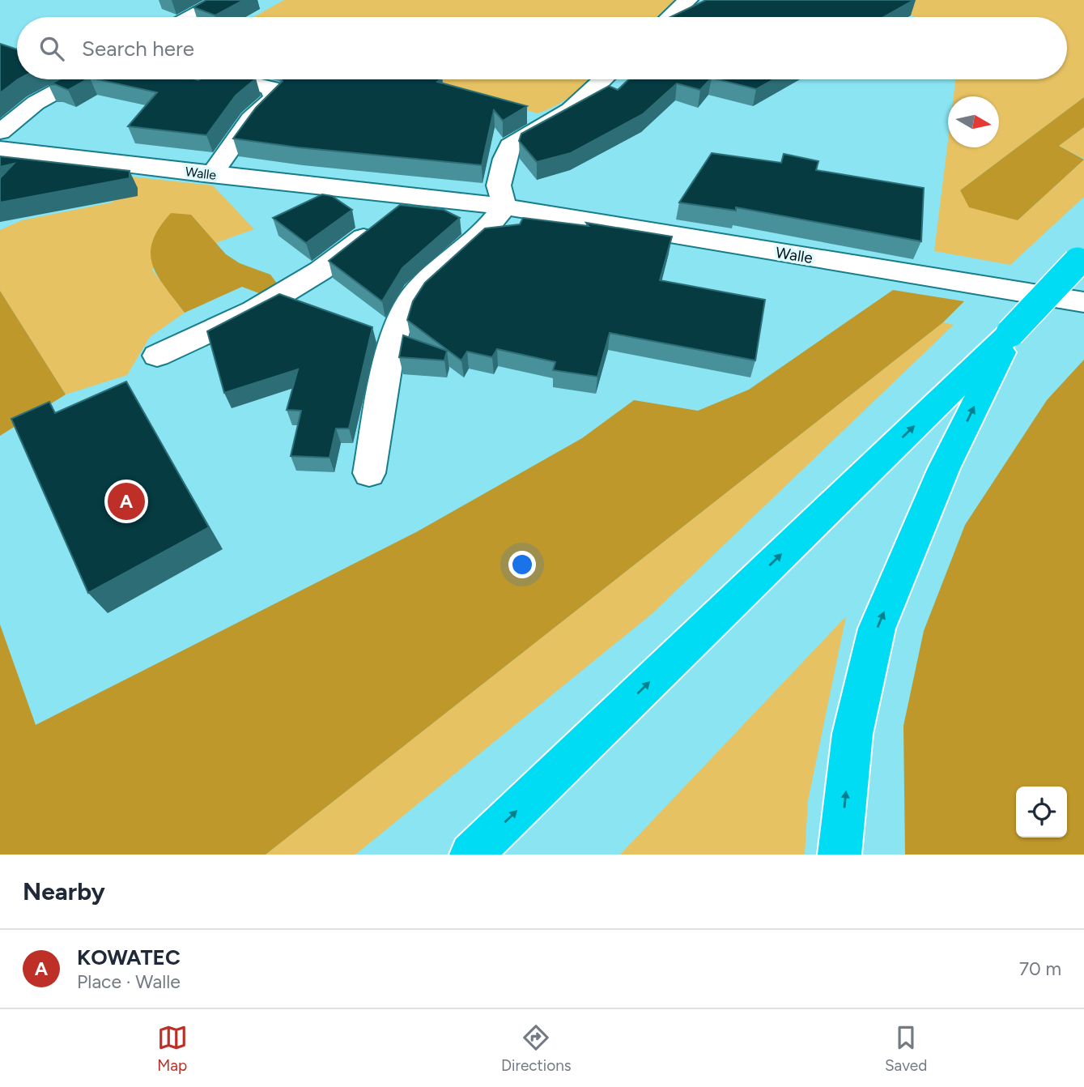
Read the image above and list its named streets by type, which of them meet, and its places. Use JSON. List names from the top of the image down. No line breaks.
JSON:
{"streets":{"street":["Walle"]},"north":"right","page":{"search":"Search here","pins":"A","heading":"Nearby","list":[{"mark":"A","name":"KOWATEC","note":"Place · Walle","value":"70 m"}],"nav":["Map","Directions","Saved"]}}
